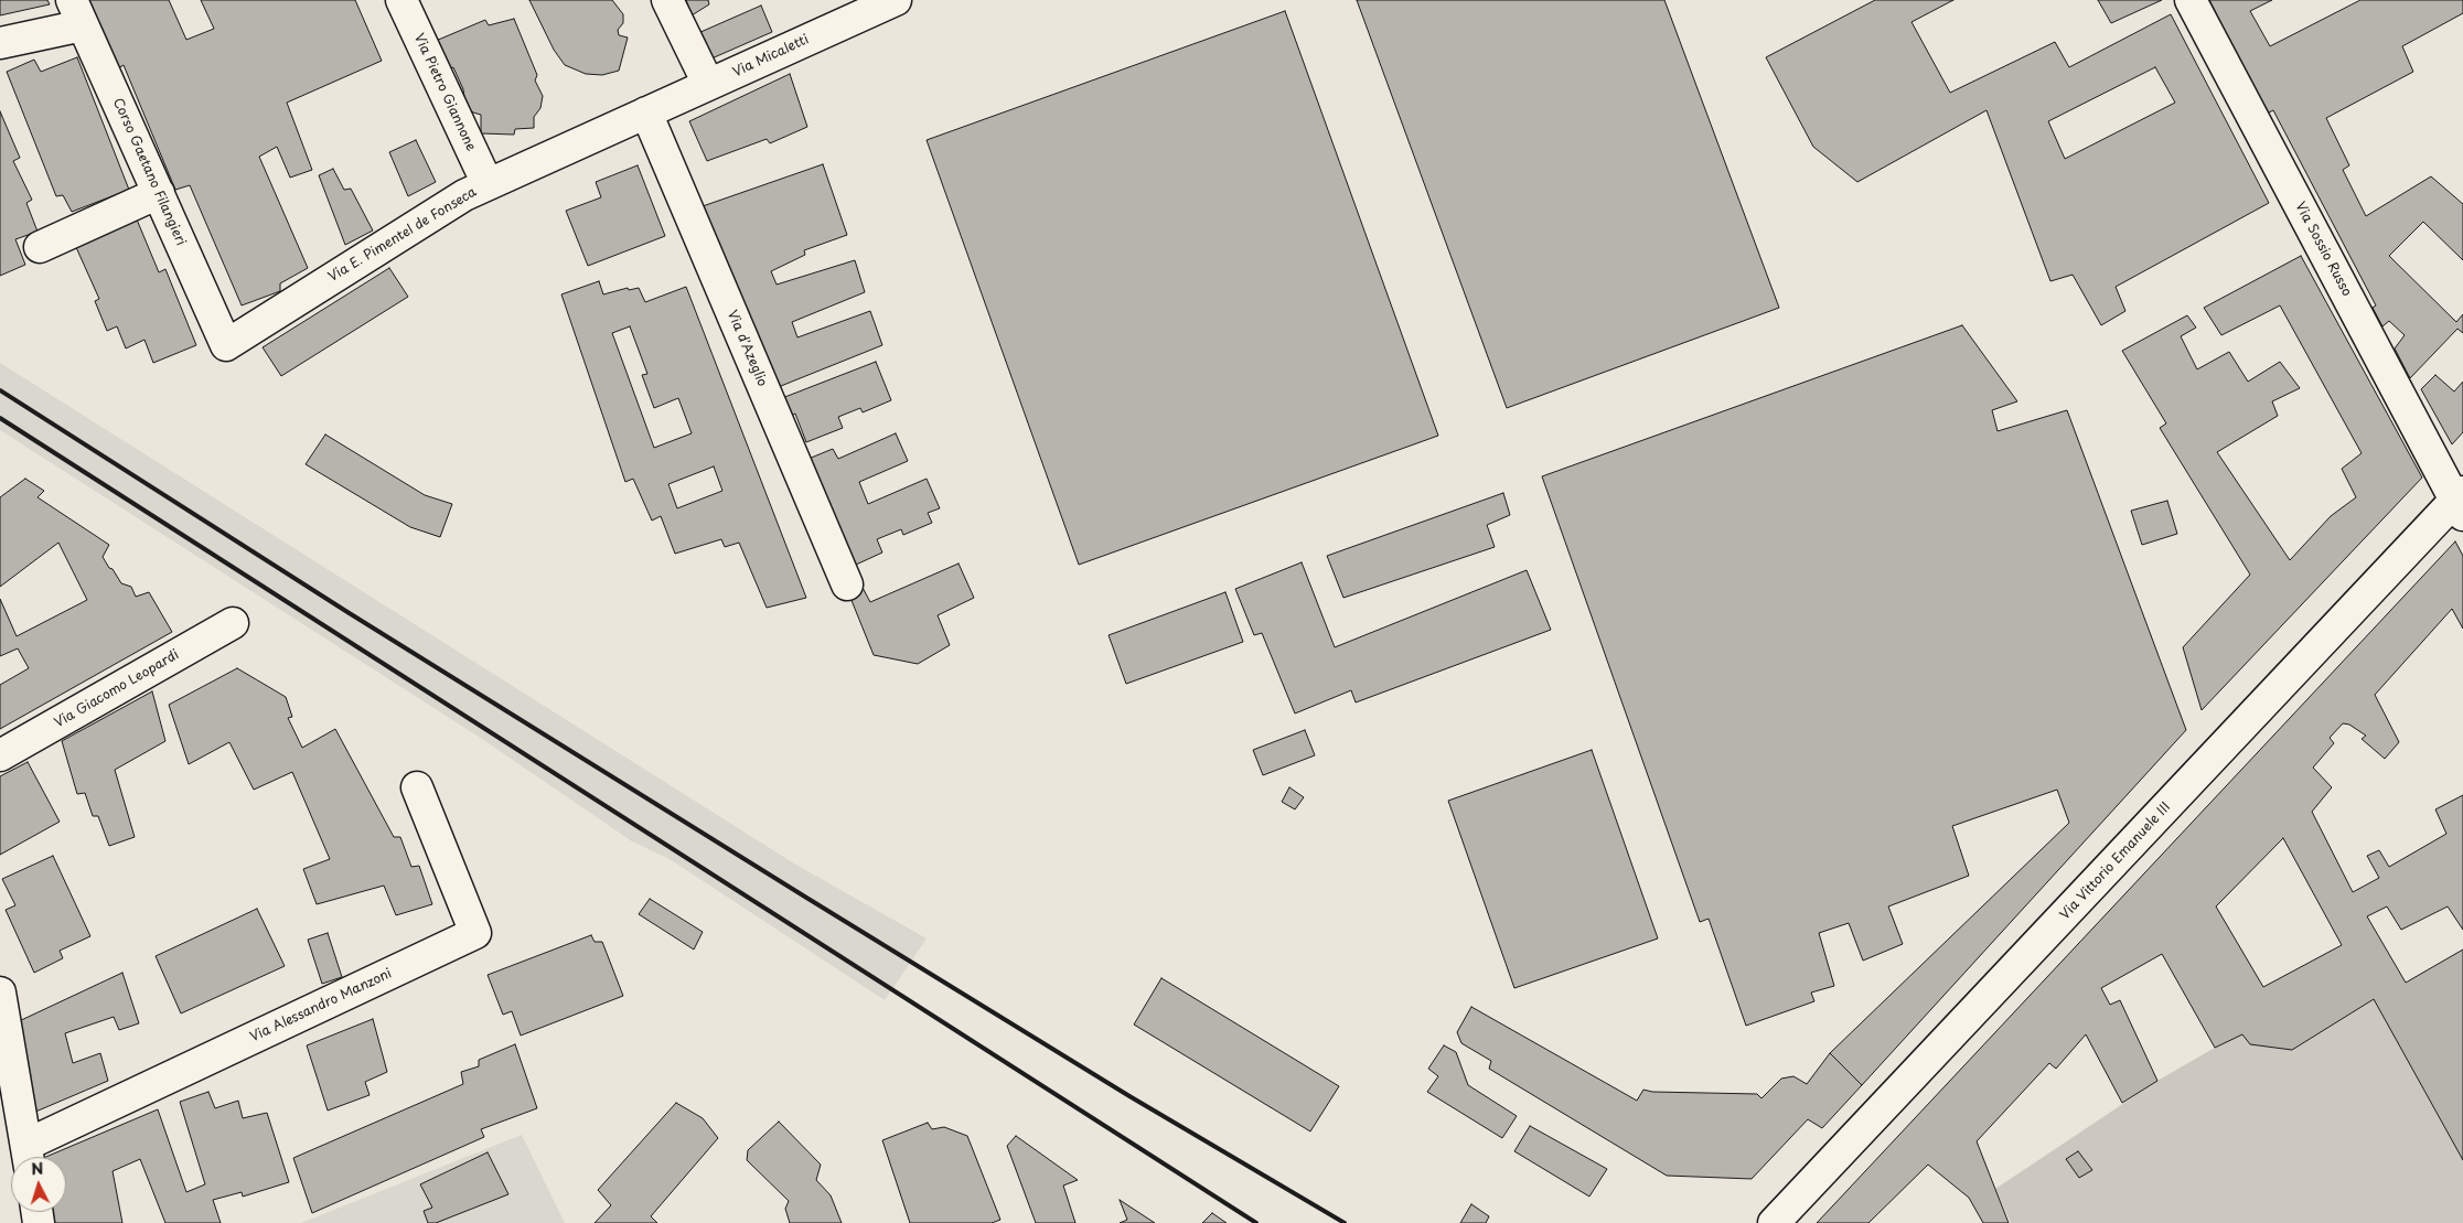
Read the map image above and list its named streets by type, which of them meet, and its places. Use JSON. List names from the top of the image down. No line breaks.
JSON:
{"streets":{"street":["Via Micaletti","Via Pietro Giannone","Corso Gaetano Filangieri","Via E. Pimentel de Fonseca","Via Sossio Russo","Via d'Azeglio","Via Giacomo Leopardi","Via Vittorio Emanuele III","Via Alessandro Manzoni"]},"crossings":[["Via Micaletti","Via E. Pimentel de Fonseca"],["Via Micaletti","Via d'Azeglio"],["Via Pietro Giannone","Via E. Pimentel de Fonseca"],["Corso Gaetano Filangieri","Via E. Pimentel de Fonseca"],["Via E. Pimentel de Fonseca","Via d'Azeglio"],["Via Sossio Russo","Via Vittorio Emanuele III"]],"north":"top"}
